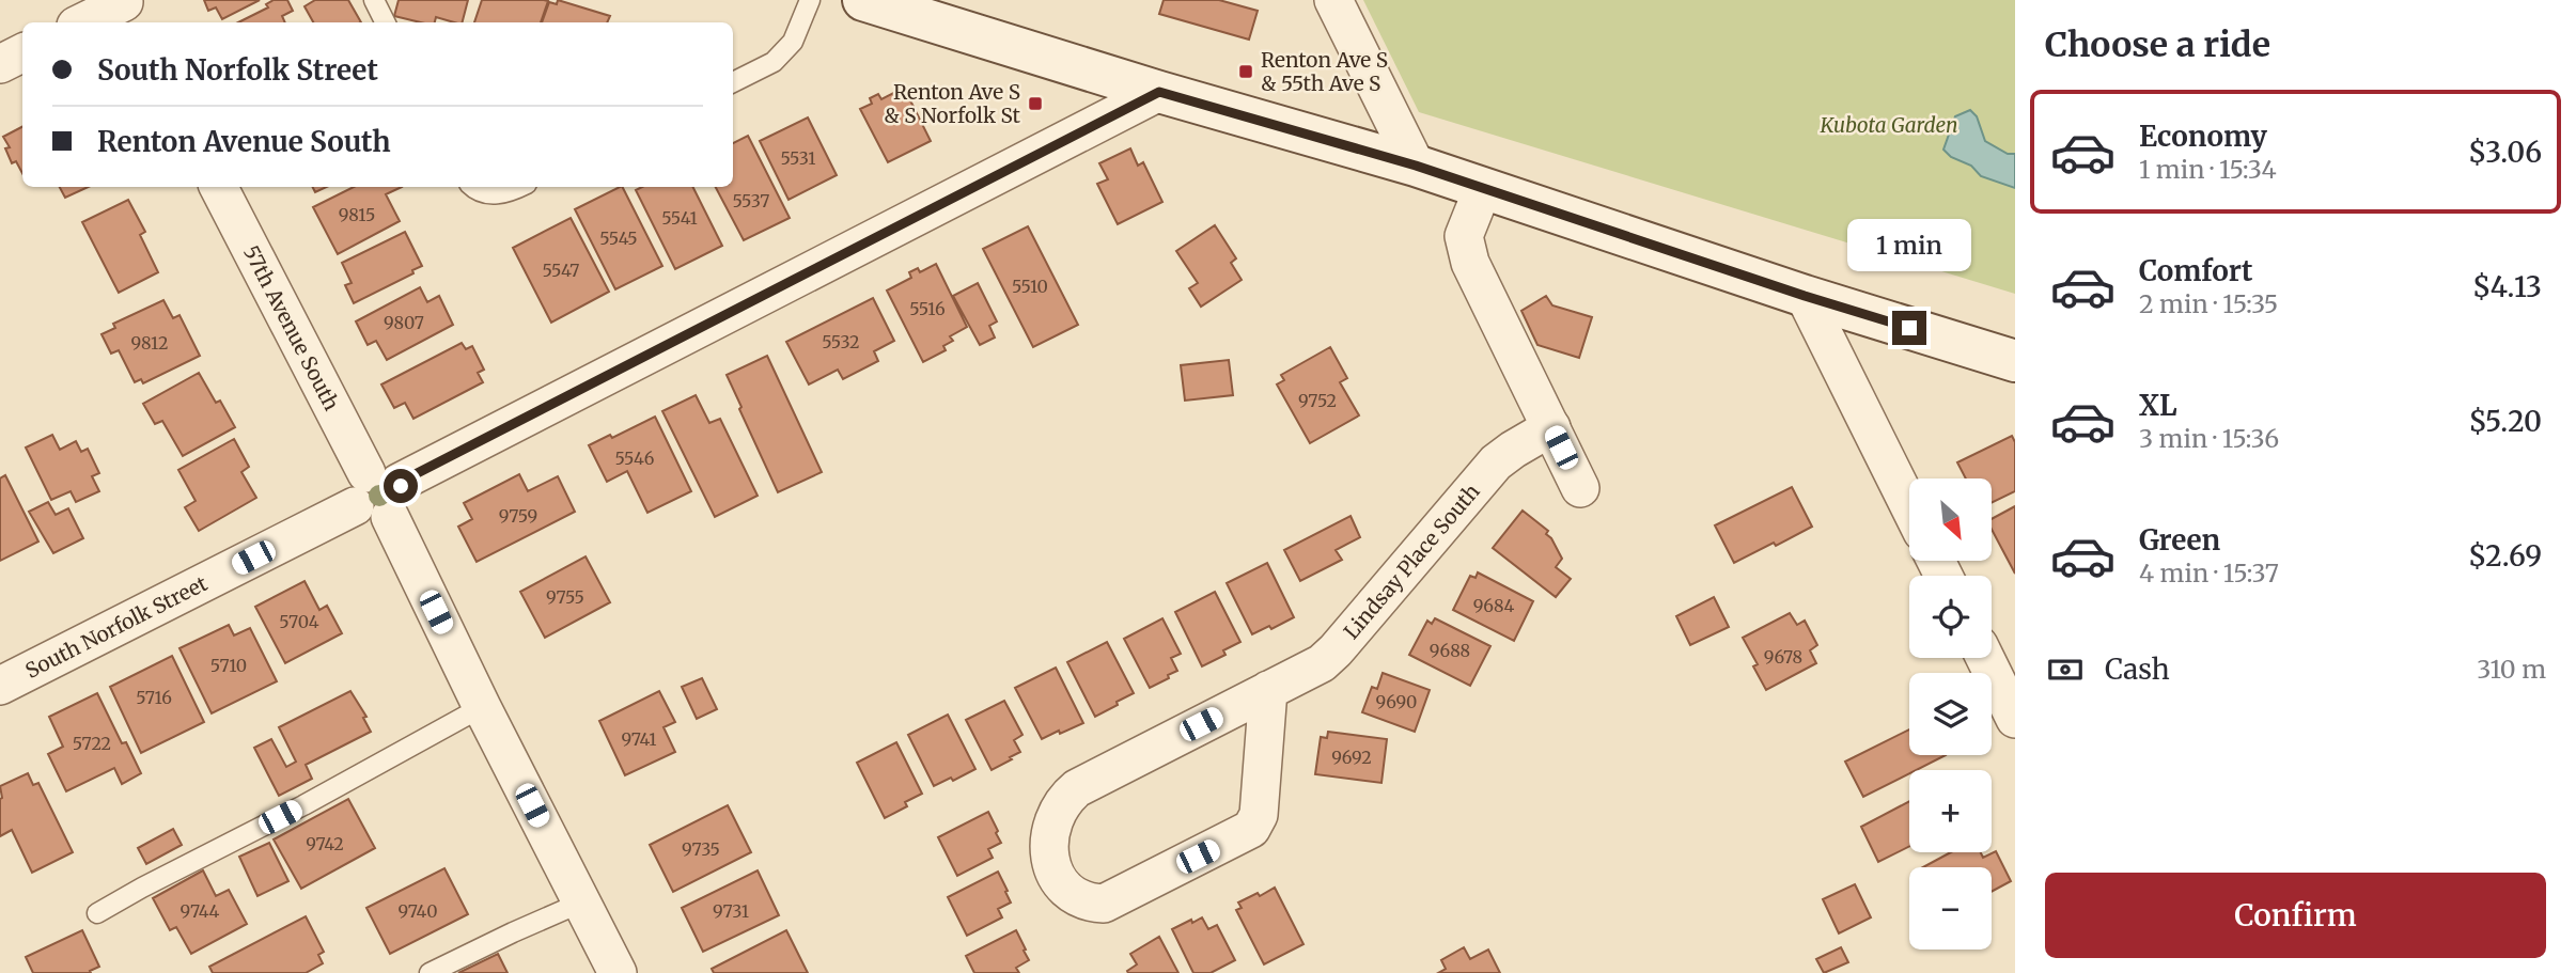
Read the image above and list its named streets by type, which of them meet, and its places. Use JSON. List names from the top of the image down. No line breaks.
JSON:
{"streets":{"street":["57th Avenue South","Lindsay Place South","South Norfolk Street"]},"crossings":[["57th Avenue South","South Norfolk Street"]],"parks":["Kubota Garden"],"places":{"transit":["Renton Ave S & 55th Ave S","Renton Ave S & S Norfolk St"]},"house_numbers":["5531","5537","9815","5541","5545","5547","5510","5516","9807","5532","9812","9752","5546","9759","9755","9684","5704","9688","9678","5710","5716","9690","9741","5722","9692","9742","9735","9744","9740","9731"],"north":"bottom right","page":{"heading":"Choose a ride","banner":["South Norfolk Street","Renton Avenue South"],"list":[{"name":"Economy","note":"1 min · 15:34","value":"$3.06"},{"name":"Comfort","note":"2 min · 15:35","value":"$4.13"},{"name":"XL","note":"3 min · 15:36","value":"$5.20"},{"name":"Green","note":"4 min · 15:37","value":"$2.69"}],"bubble":"1 min","map_buttons":["+","−"],"pay":["Cash","310 m"],"buttons":"Confirm"}}
